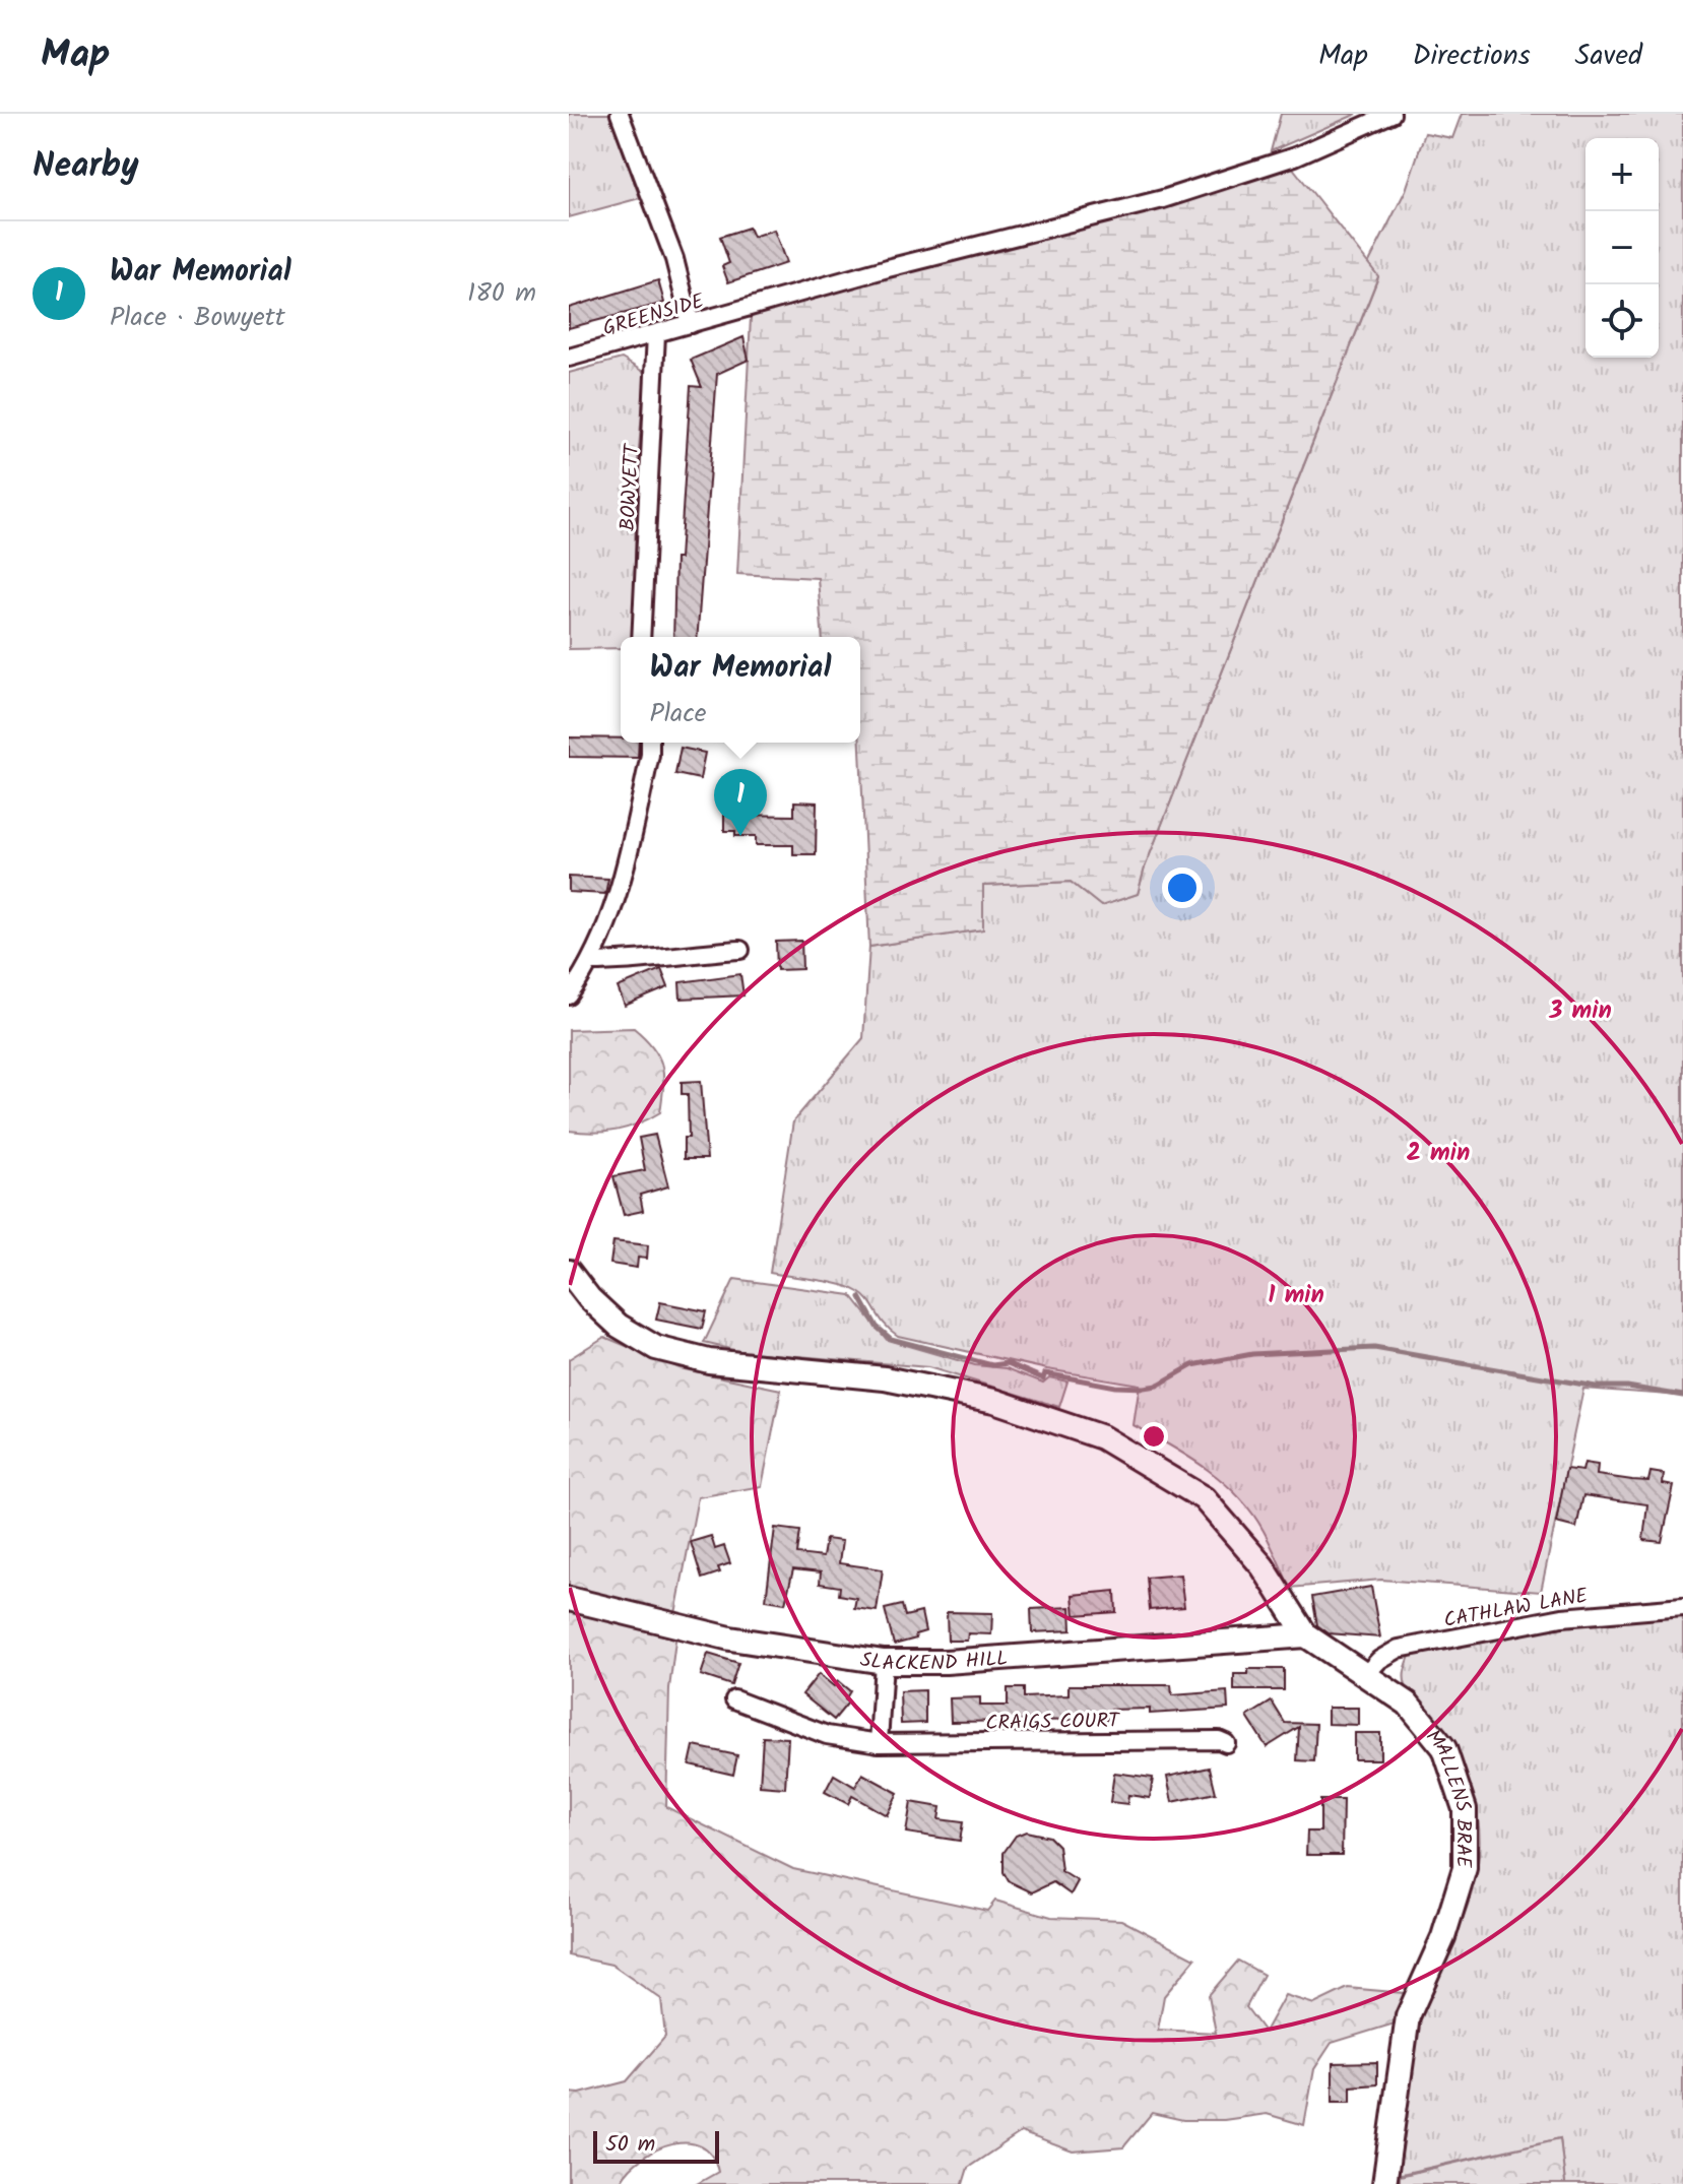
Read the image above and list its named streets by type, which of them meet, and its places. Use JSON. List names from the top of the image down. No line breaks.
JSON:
{"streets":{"main road":["SLACKEND HILL","MALLENS BRAE"],"street":["GREENSIDE","BOWYETT","CATHLAW LANE","CRAIGS COURT"]},"crossings":[["GREENSIDE","BOWYETT"],["CATHLAW LANE","MALLENS BRAE"],["SLACKEND HILL","MALLENS BRAE"]],"scale_bar":"50 m","page":{"header":"Map","nav":["Map","Directions","Saved"],"heading":"Nearby","map_buttons":["+","−"],"list":[{"mark":"1","name":"War Memorial","note":"Place · Bowyett","value":"180 m"}],"popup":["War Memorial","Place"],"pins":"1","scale":"50 m"},"rings":["3 min","2 min","1 min"]}
